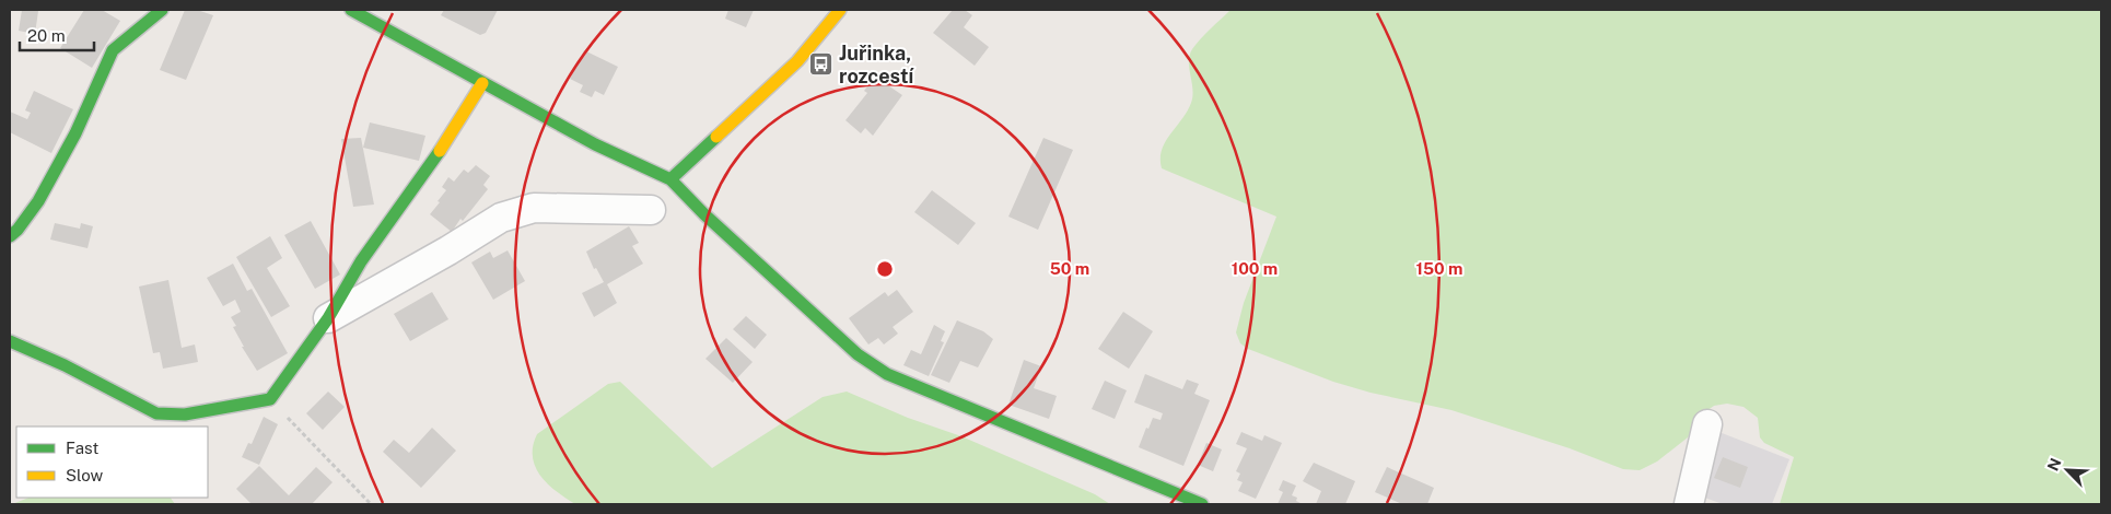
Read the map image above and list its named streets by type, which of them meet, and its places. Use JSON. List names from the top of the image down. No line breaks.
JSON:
{"places":{"bus stop":["Juřinka, rozcestí"]},"legend":["Fast","Slow"],"scale_bar":"20 m","north":"top left","rings":["50 m","100 m","150 m"]}
